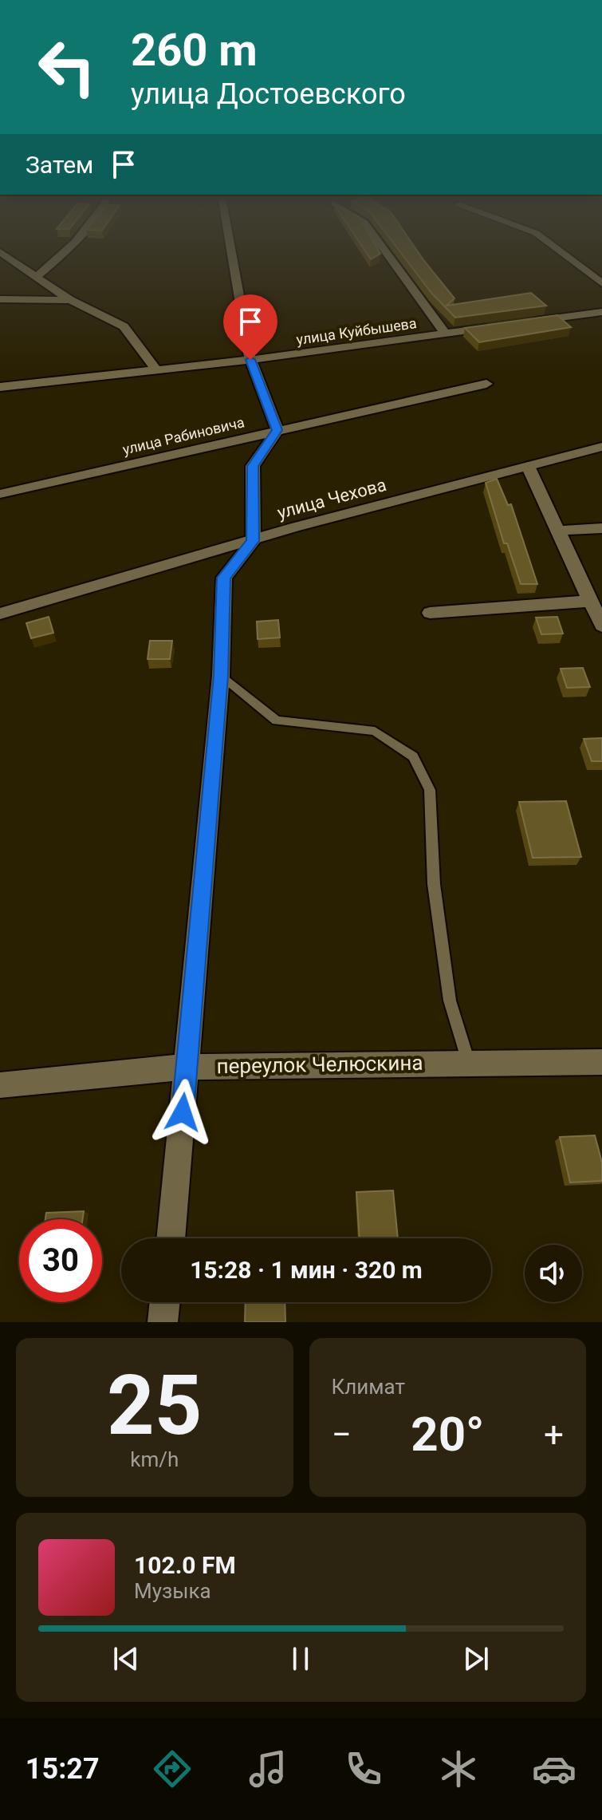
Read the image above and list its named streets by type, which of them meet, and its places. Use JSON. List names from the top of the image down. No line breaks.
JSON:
{"streets":{"street":["улица Куйбышева","улица Рабиновича","улица Чехова","переулок Челюскина"]},"page":{"turn":["260 m","улица Достоевского"],"then":"Затем","limit":"30","trip":"15:28 · 1 мин · 320 m","tile":[["25","km/h"],"Климат"],"heat":["−","20°","+"],"song":["102.0 FM","Музыка"],"tabs":"15:27"}}
